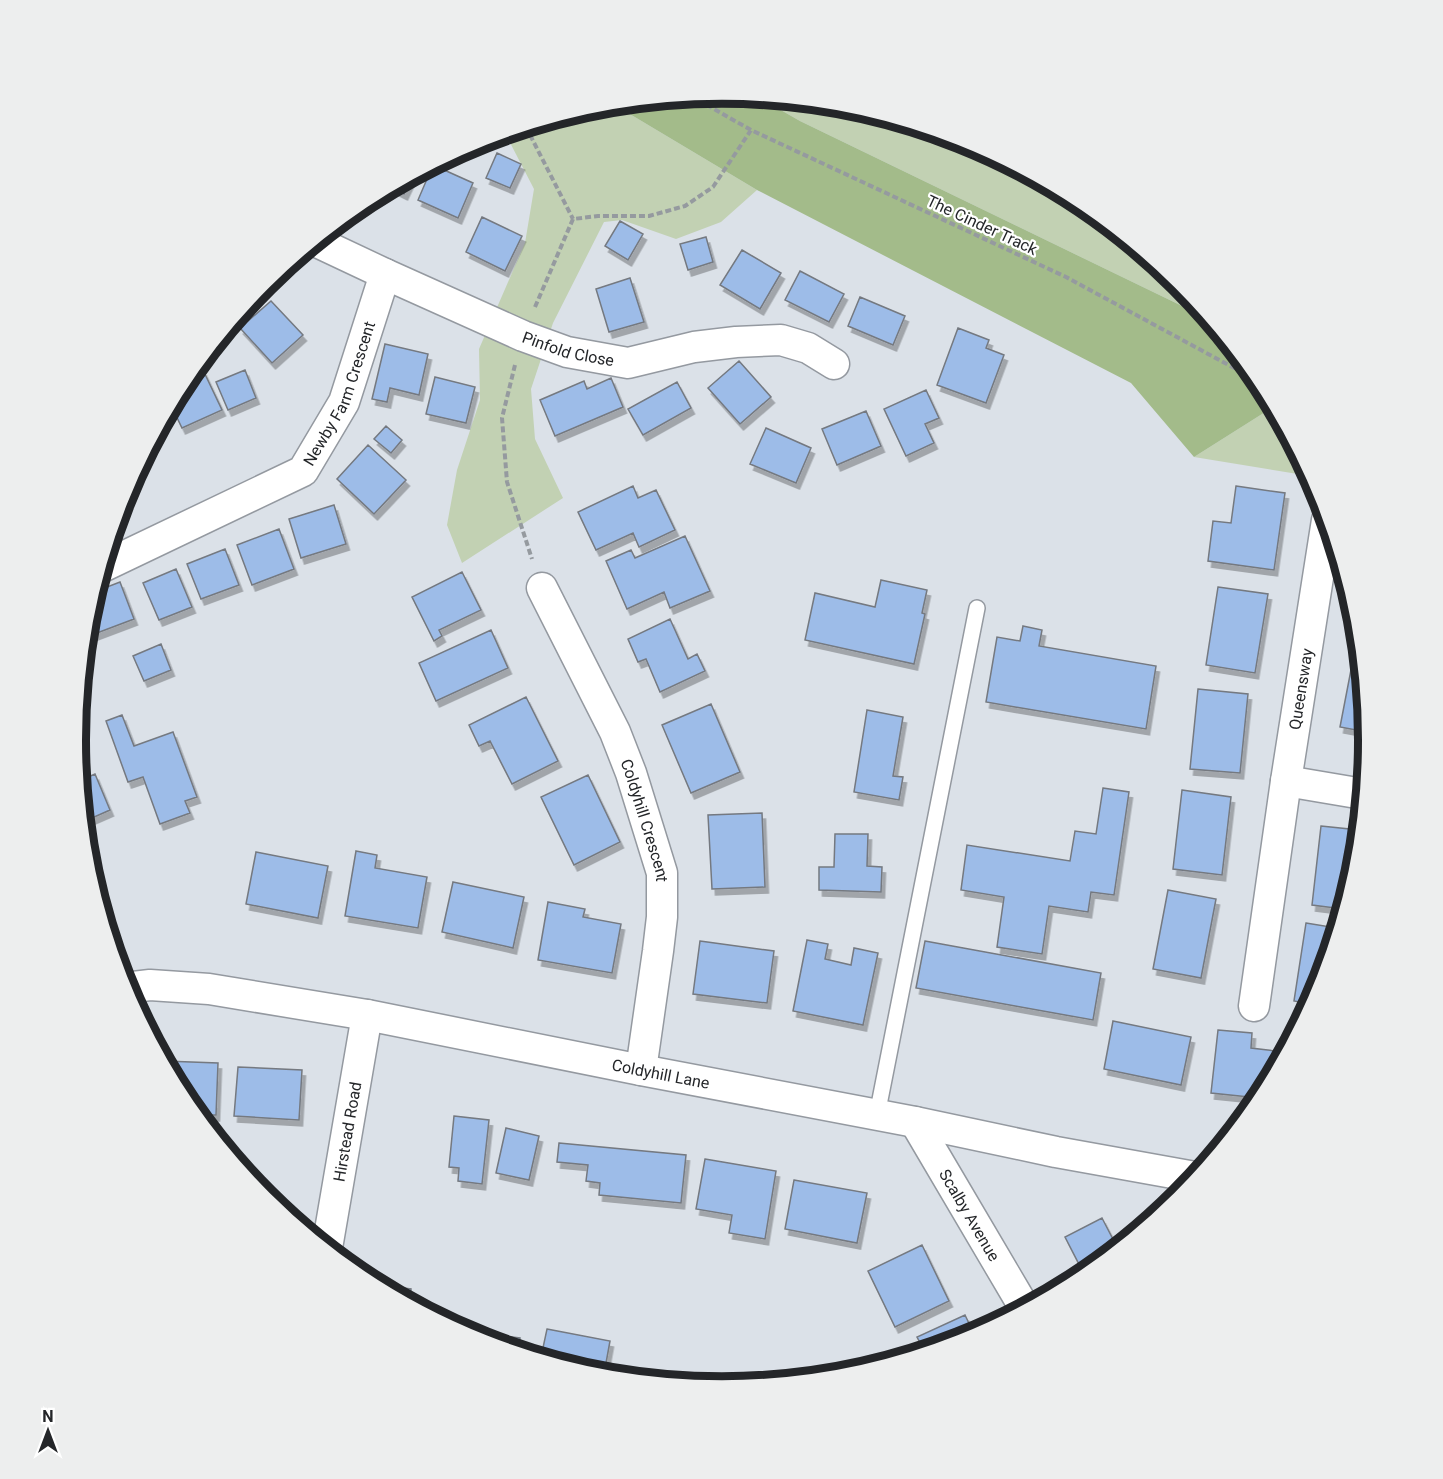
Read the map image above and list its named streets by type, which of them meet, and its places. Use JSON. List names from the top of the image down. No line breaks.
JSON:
{"streets":{"street":["Pinfold Close","Newby Farm Crescent","Queensway","Coldyhill Crescent","Coldyhill Lane","Hirstead Road","Scalby Avenue"],"path":["The Cinder Track"]},"crossings":[["Pinfold Close","Newby Farm Crescent"],["Coldyhill Crescent","Coldyhill Lane"],["Coldyhill Lane","Hirstead Road"],["Coldyhill Lane","Scalby Avenue"]],"north":"top"}
